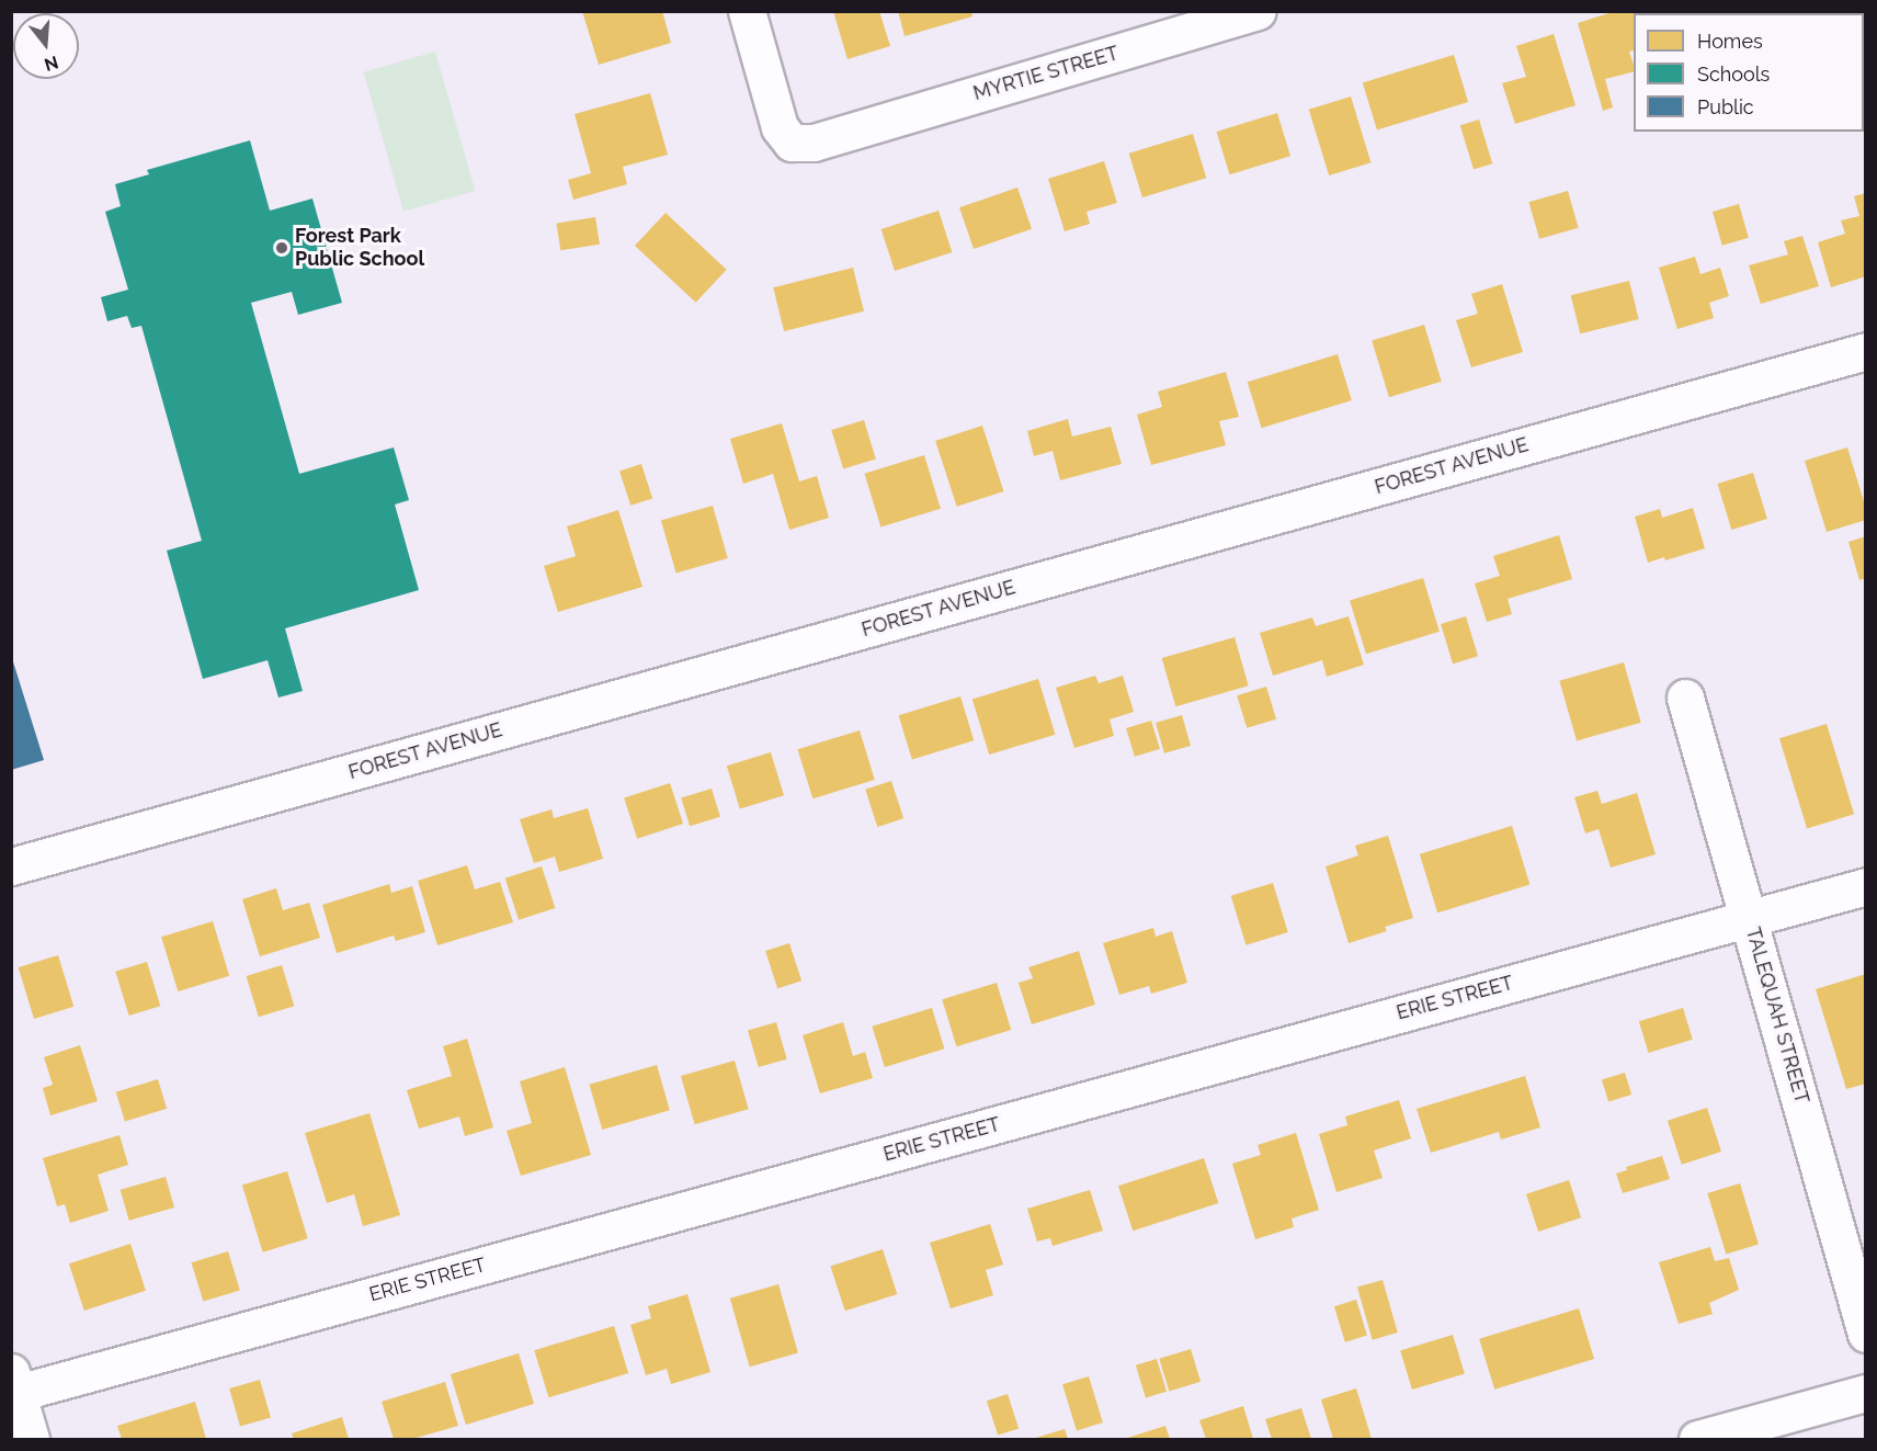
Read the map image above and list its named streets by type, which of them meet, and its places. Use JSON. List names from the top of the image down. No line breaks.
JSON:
{"streets":{"street":["MYRTIE STREET","FOREST AVENUE","ERIE STREET","TALEQUAH STREET"]},"crossings":[["ERIE STREET","TALEQUAH STREET"]],"places":["Forest Park Public School"],"legend":["Homes","Schools","Public"],"north":"bottom"}
